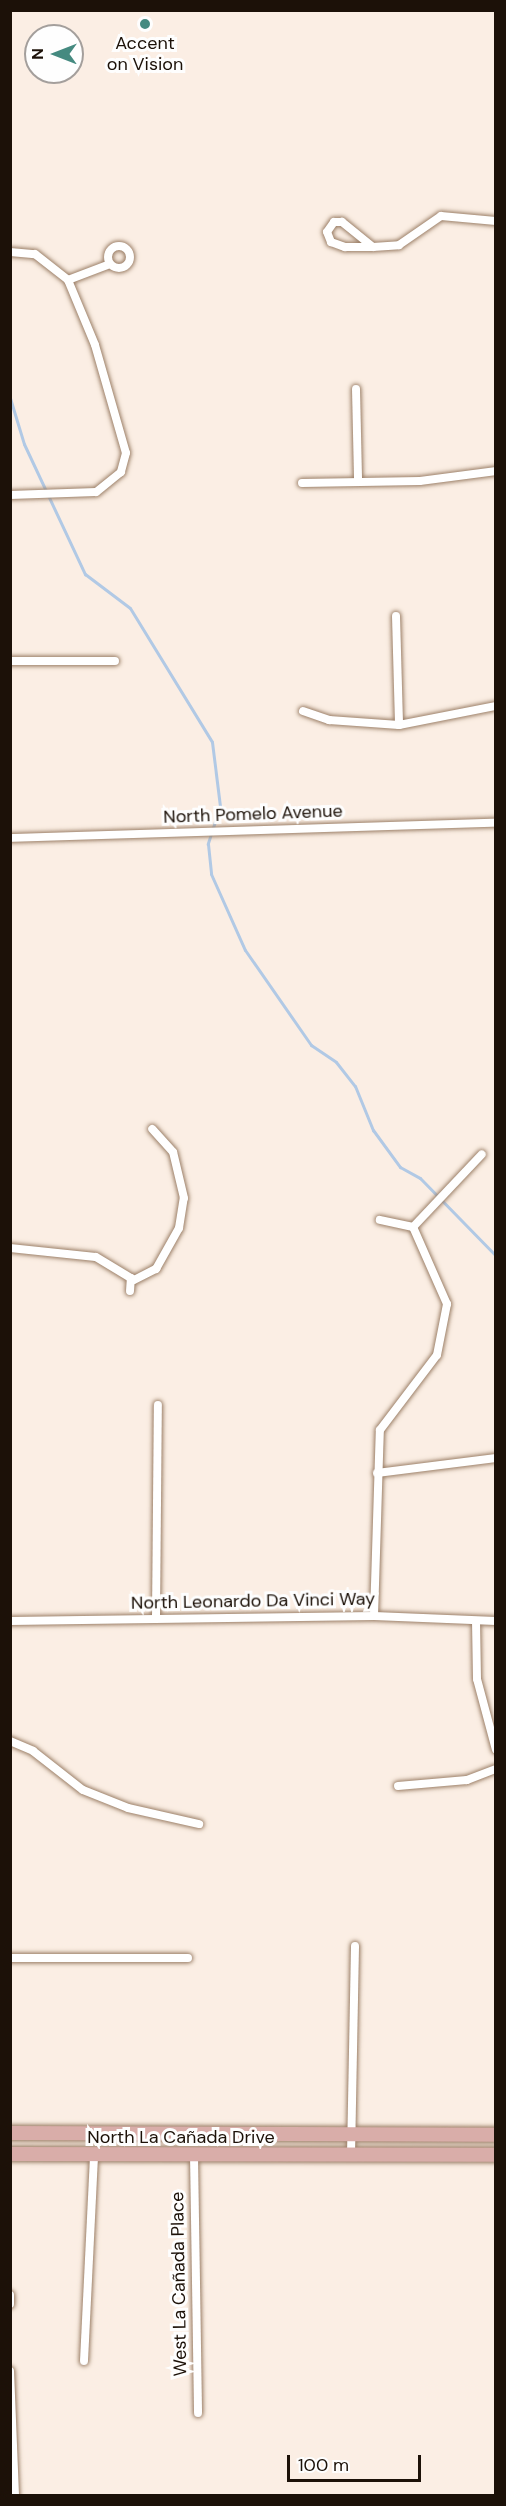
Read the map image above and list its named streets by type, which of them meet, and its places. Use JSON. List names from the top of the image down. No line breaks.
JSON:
{"streets":{"main road":["North La Cañada Drive"],"street":["North Pomelo Avenue","North Leonardo Da Vinci Way","West La Cañada Place"]},"crossings":[["North La Cañada Drive","West La Cañada Place"]],"places":["Accent on Vision"],"scale_bar":"100 m","north":"left"}
